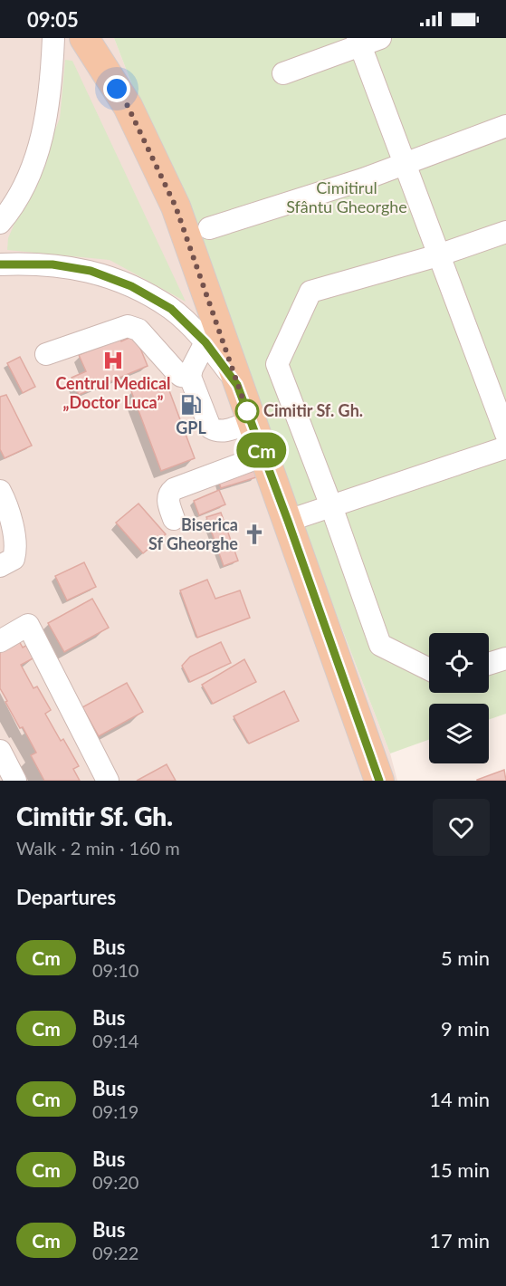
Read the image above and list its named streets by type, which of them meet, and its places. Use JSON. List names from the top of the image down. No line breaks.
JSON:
{"parks":["Cimitirul Sfântu Gheorghe"],"places":{"hospital":["Centrul Medical „Doctor Luca”"],"fuel station":["GPL"],"other":["Cimitir Sf. Gh."],"church":["Biserica Sf Gheorghe"]},"lines":["bus line Cm"],"page":{"status":"09:05","on_map":"Cm","heading":[["Cimitir Sf. Gh.","Walk · 2 min · 160 m"],"Departures"],"list":[{"mark":"Cm","name":"Bus","note":"09:10","value":"5 min"},{"mark":"Cm","name":"Bus","note":"09:14","value":"9 min"},{"mark":"Cm","name":"Bus","note":"09:19","value":"14 min"},{"mark":"Cm","name":"Bus","note":"09:20","value":"15 min"},{"mark":"Cm","name":"Bus","note":"09:22","value":"17 min"}]}}
